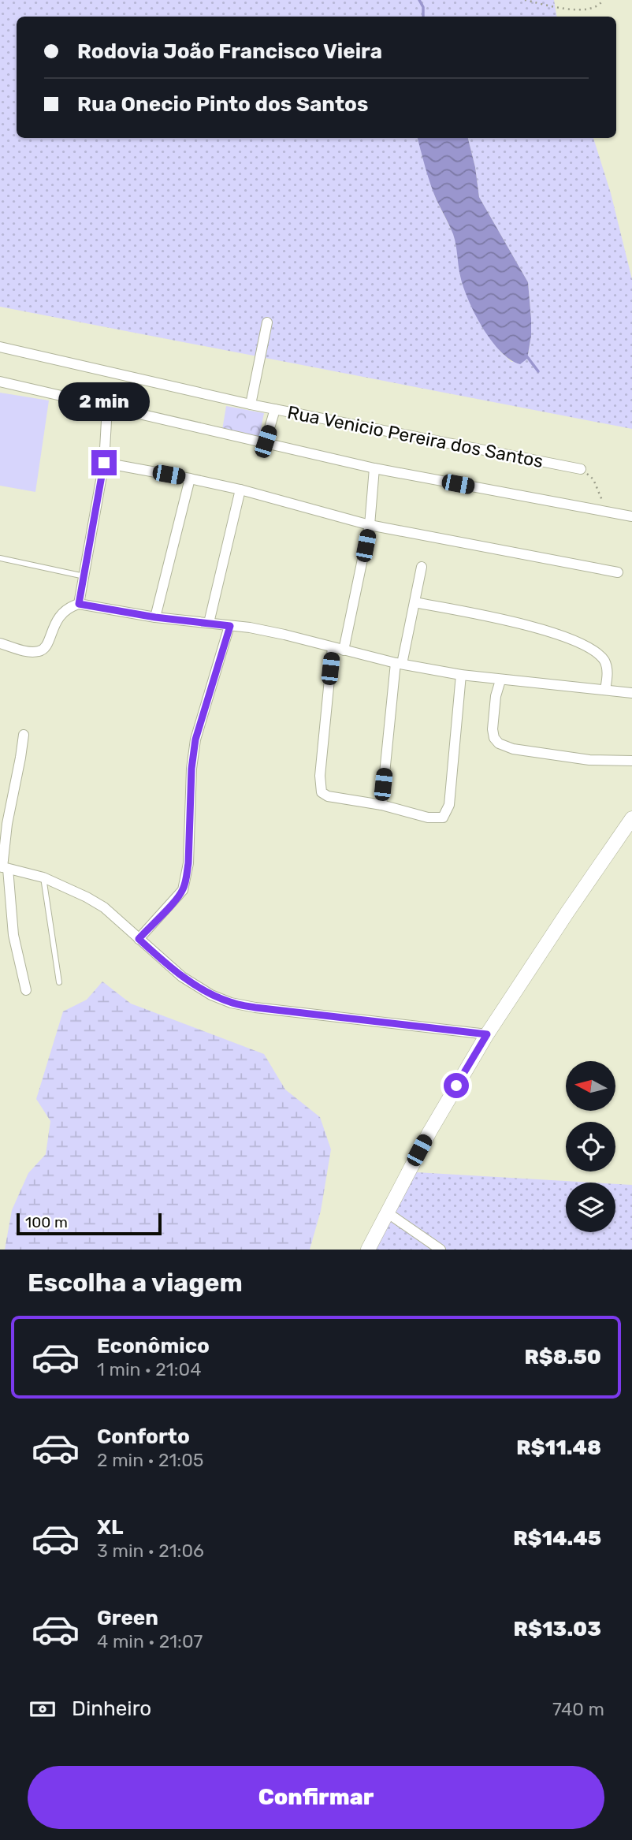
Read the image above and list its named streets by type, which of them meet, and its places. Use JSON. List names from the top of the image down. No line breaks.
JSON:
{"streets":{"street":["Rua Venicio Pereira dos Santos"]},"scale_bar":"100 m","north":"left","page":{"banner":["Rodovia João Francisco Vieira","Rua Onecio Pinto dos Santos"],"bubble":"2 min","scale":"100 m","heading":"Escolha a viagem","list":[{"name":"Econômico","note":"1 min · 21:04","value":"R$8.50"},{"name":"Conforto","note":"2 min · 21:05","value":"R$11.48"},{"name":"XL","note":"3 min · 21:06","value":"R$14.45"},{"name":"Green","note":"4 min · 21:07","value":"R$13.03"}],"pay":["Dinheiro","740 m"],"buttons":"Confirmar"}}
